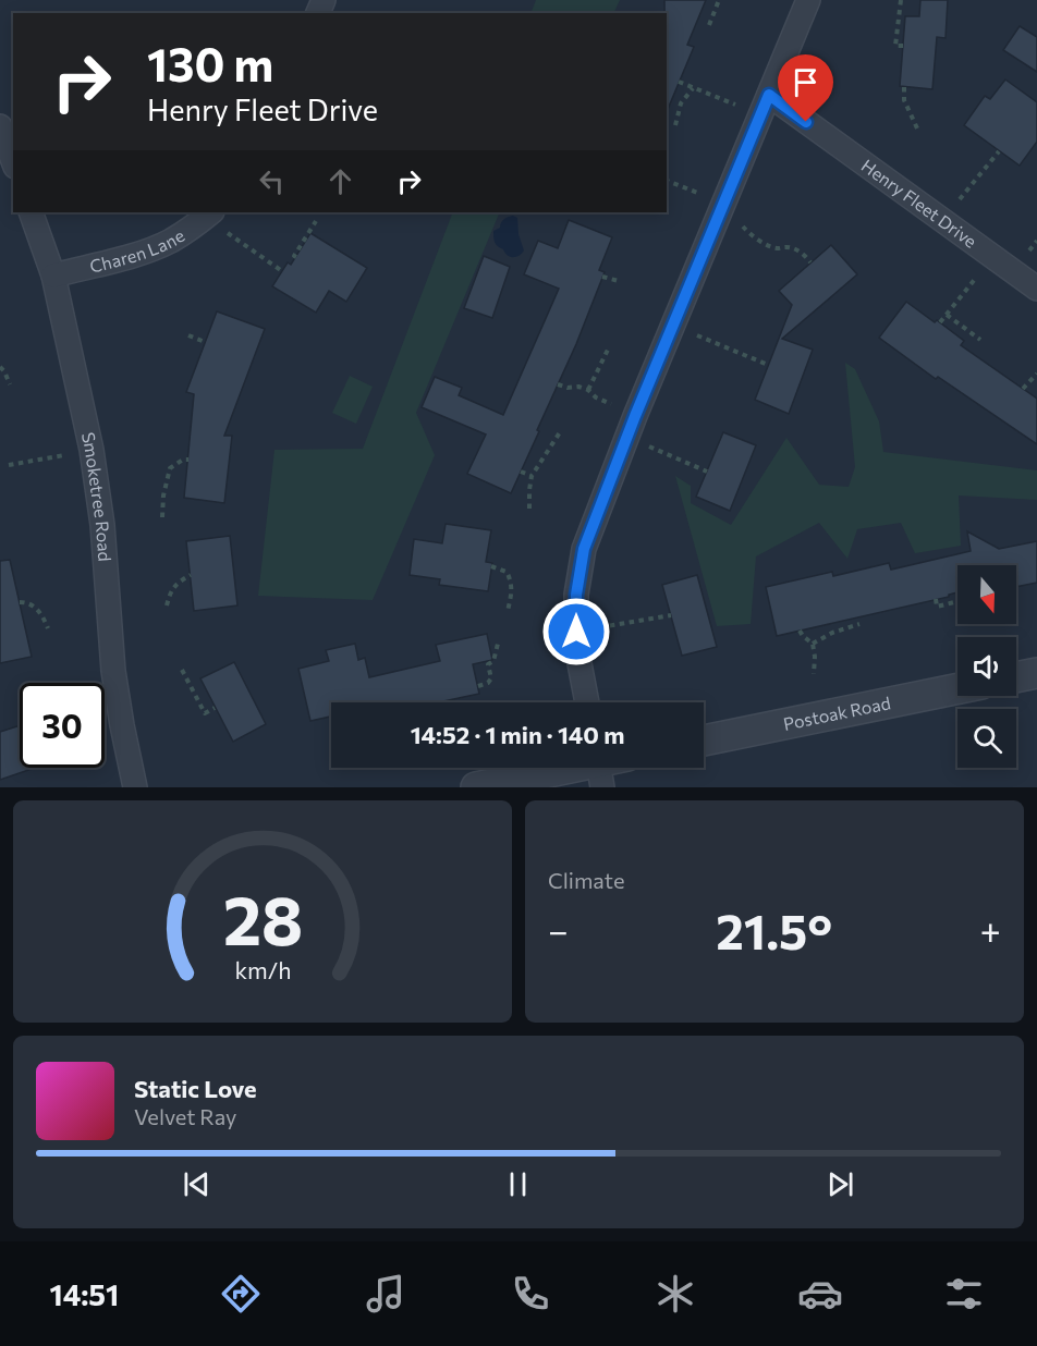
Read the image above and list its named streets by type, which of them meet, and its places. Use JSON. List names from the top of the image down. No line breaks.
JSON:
{"streets":{"street":["Henry Fleet Drive","Charen Lane","Smoketree Road","Postoak Road"]},"crossings":[["Charen Lane","Smoketree Road"]],"north":"bottom","page":{"turn":["130 m","Henry Fleet Drive"],"limit":"30","trip":"14:52 · 1 min · 140 m","tile":"Climate","heat":["−","21.5°","+"],"song":["Static Love","Velvet Ray"],"tabs":"14:51","gauge":["28","km/h"]}}
